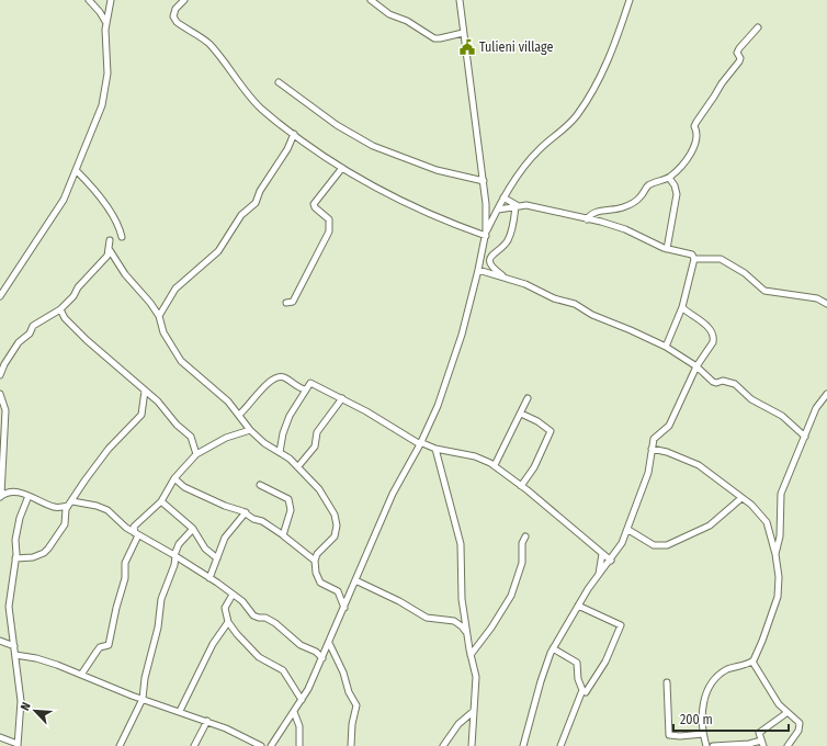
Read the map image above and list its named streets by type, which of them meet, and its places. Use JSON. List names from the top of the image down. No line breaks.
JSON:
{"places":{"public building":["Tulieni village"]},"scale_bar":"200 m","north":"top left"}
